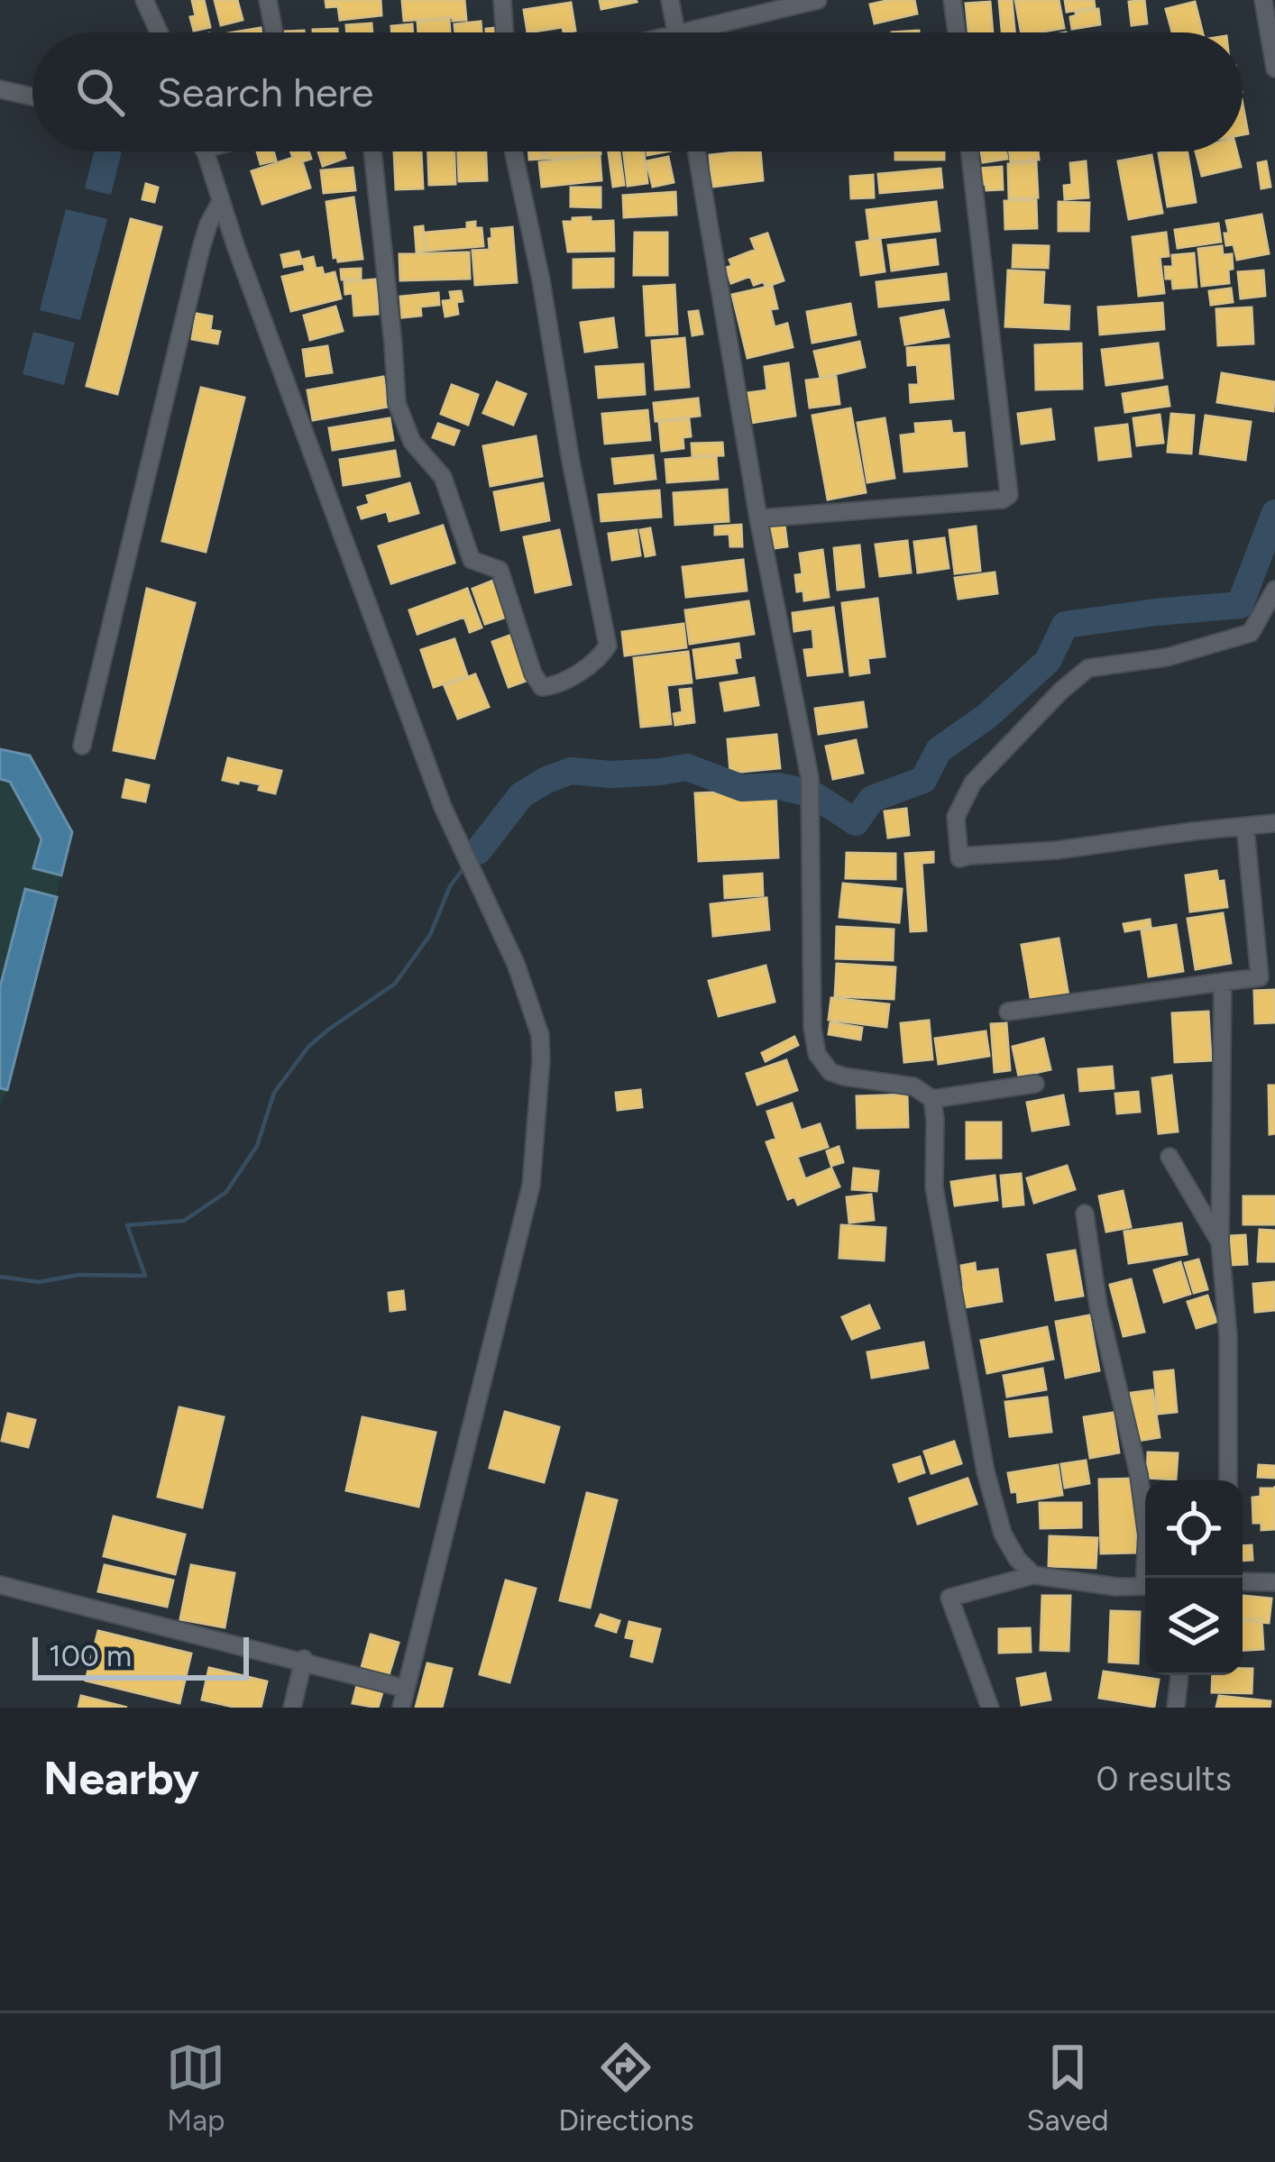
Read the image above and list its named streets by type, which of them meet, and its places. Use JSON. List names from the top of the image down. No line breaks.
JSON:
{"scale_bar":"100 m","page":{"search":"Search here","scale":"100 m","heading":["Nearby","0 results"],"nav":["Map","Directions","Saved"]}}
